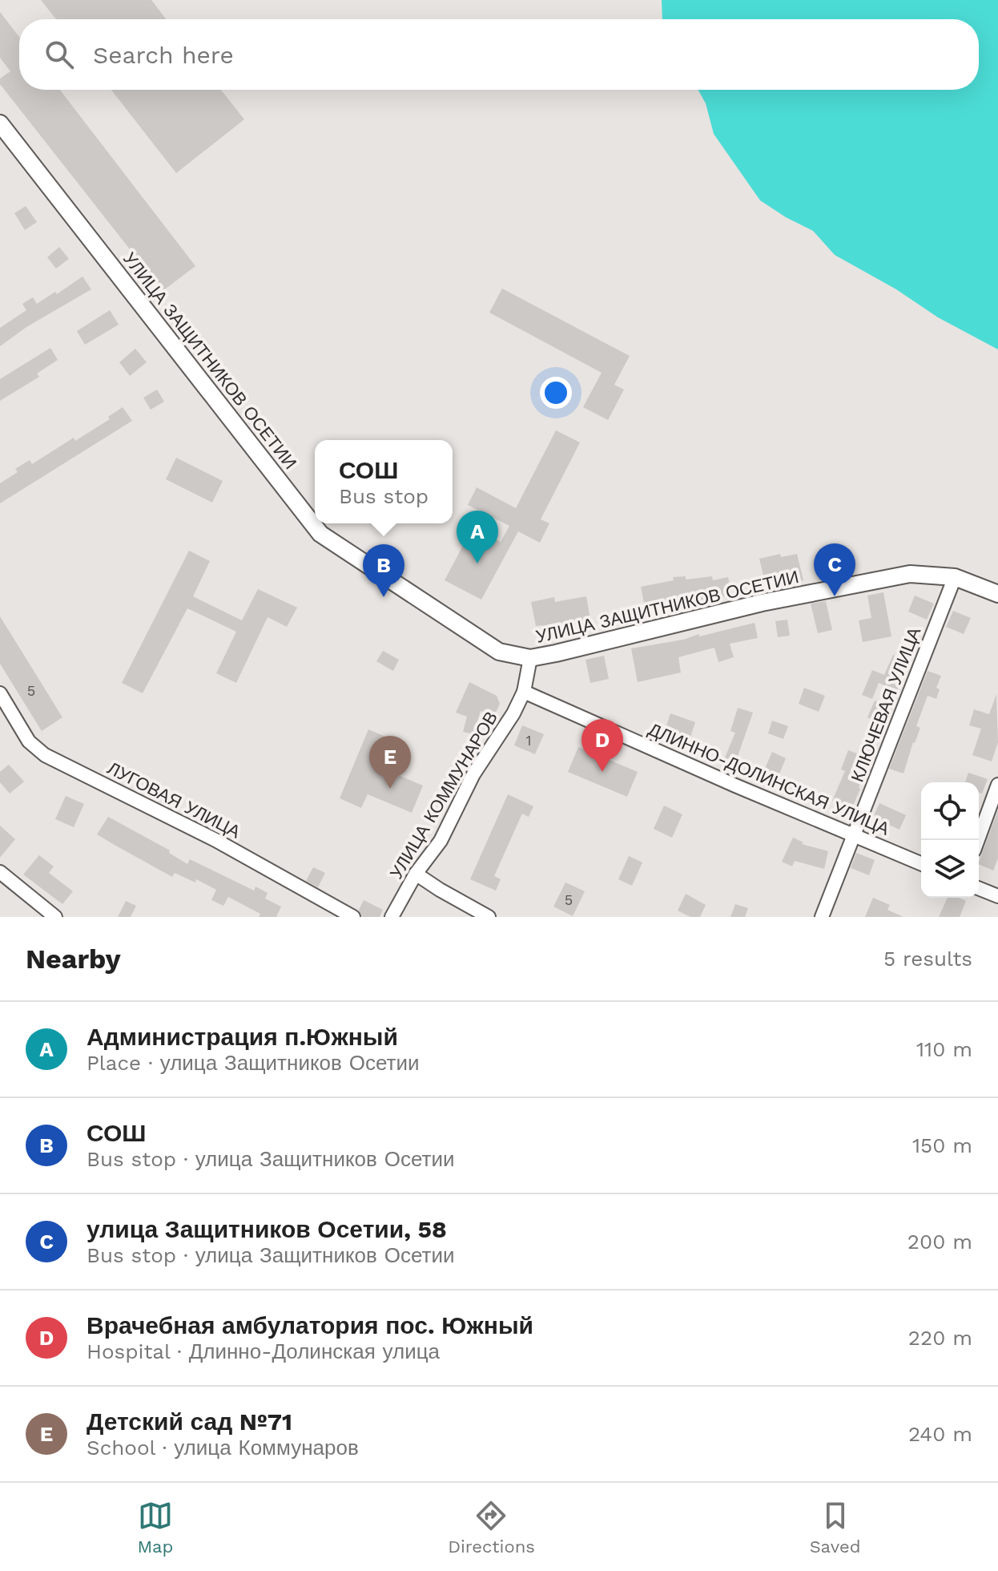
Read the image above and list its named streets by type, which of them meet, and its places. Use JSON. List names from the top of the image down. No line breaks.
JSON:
{"streets":{"street":["УЛИЦА ЗАЩИТНИКОВ ОСЕТИИ","КЛЮЧЕВАЯ УЛИЦА","ДЛИННО-ДОЛИНСКАЯ УЛИЦА","УЛИЦА КОММУНАРОВ","ЛУГОВАЯ УЛИЦА"]},"crossings":[["УЛИЦА ЗАЩИТНИКОВ ОСЕТИИ","КЛЮЧЕВАЯ УЛИЦА"],["КЛЮЧЕВАЯ УЛИЦА","ДЛИННО-ДОЛИНСКАЯ УЛИЦА"],["ДЛИННО-ДОЛИНСКАЯ УЛИЦА","УЛИЦА КОММУНАРОВ"]],"house_numbers":["5","1","5"],"page":{"search":"Search here","popup":["СОШ","Bus stop"],"pins":["A","C","B","D","E"],"heading":["Nearby","5 results"],"list":[{"mark":"A","name":"Администрация п.Южный","note":"Place · улица Защитников Осетии","value":"110 m"},{"mark":"B","name":"СОШ","note":"Bus stop · улица Защитников Осетии","value":"150 m"},{"mark":"C","name":"улица Защитников Осетии, 58","note":"Bus stop · улица Защитников Осетии","value":"200 m"},{"mark":"D","name":"Врачебная амбулатория пос. Южный","note":"Hospital · Длинно-Долинская улица","value":"220 m"},{"mark":"E","name":"Детский сад №71","note":"School · улица Коммунаров","value":"240 m"}],"nav":["Map","Directions","Saved"]}}
